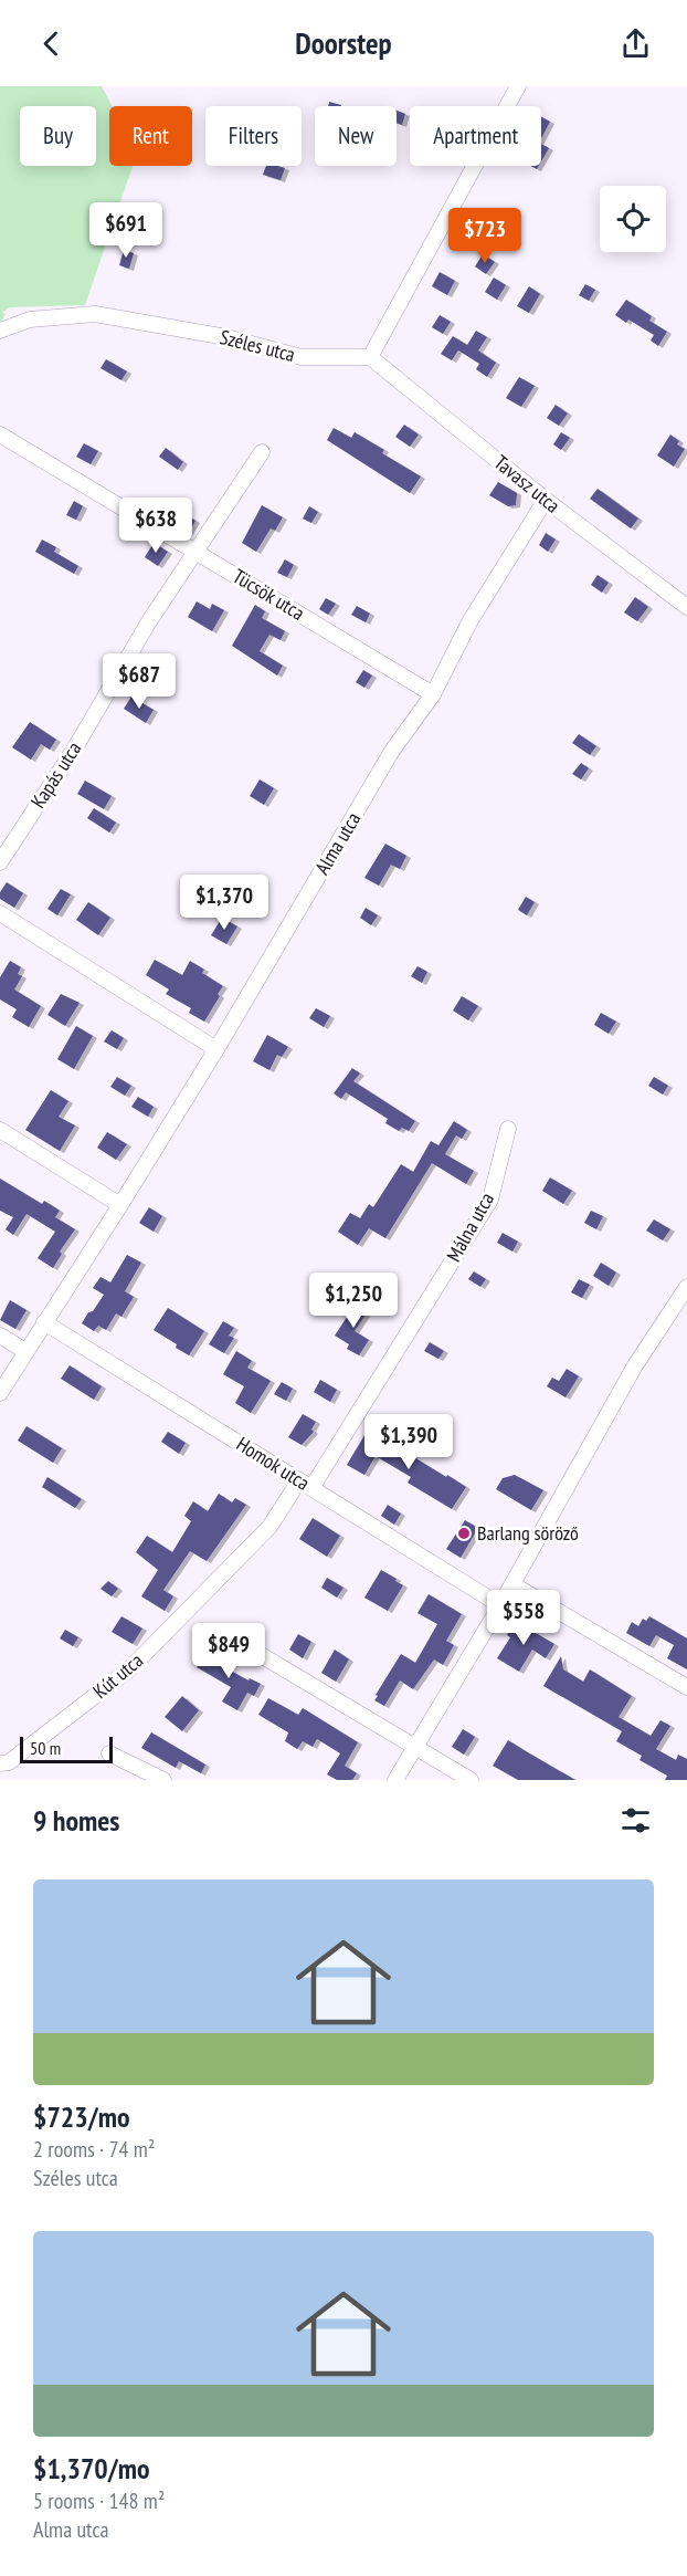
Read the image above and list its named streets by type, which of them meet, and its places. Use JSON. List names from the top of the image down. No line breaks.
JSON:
{"streets":{"street":["Széles utca","Tavasz utca","Tücsök utca","Kapás utca","Alma utca","Málna utca","Homok utca","Kút utca"]},"crossings":[["Széles utca","Tavasz utca"],["Tavasz utca","Alma utca"],["Tücsök utca","Kapás utca"],["Tücsök utca","Alma utca"],["Alma utca","Homok utca"],["Málna utca","Homok utca"],["Málna utca","Kút utca"],["Homok utca","Kút utca"]],"places":["Barlang söröző"],"scale_bar":"50 m","page":{"header":"Doorstep","chip":["Buy","Rent","Filters","New","Apartment"],"price":["$691","$723","$638","$687","$1,370","$1,250","$1,390","$558","$849"],"scale":"50 m","heading":"9 homes","list":[{"name":"$723/mo","note":"2 rooms · 74 m² · Széles utca"},{"name":"$1,370/mo","note":"5 rooms · 148 m² · Alma utca"}]}}
